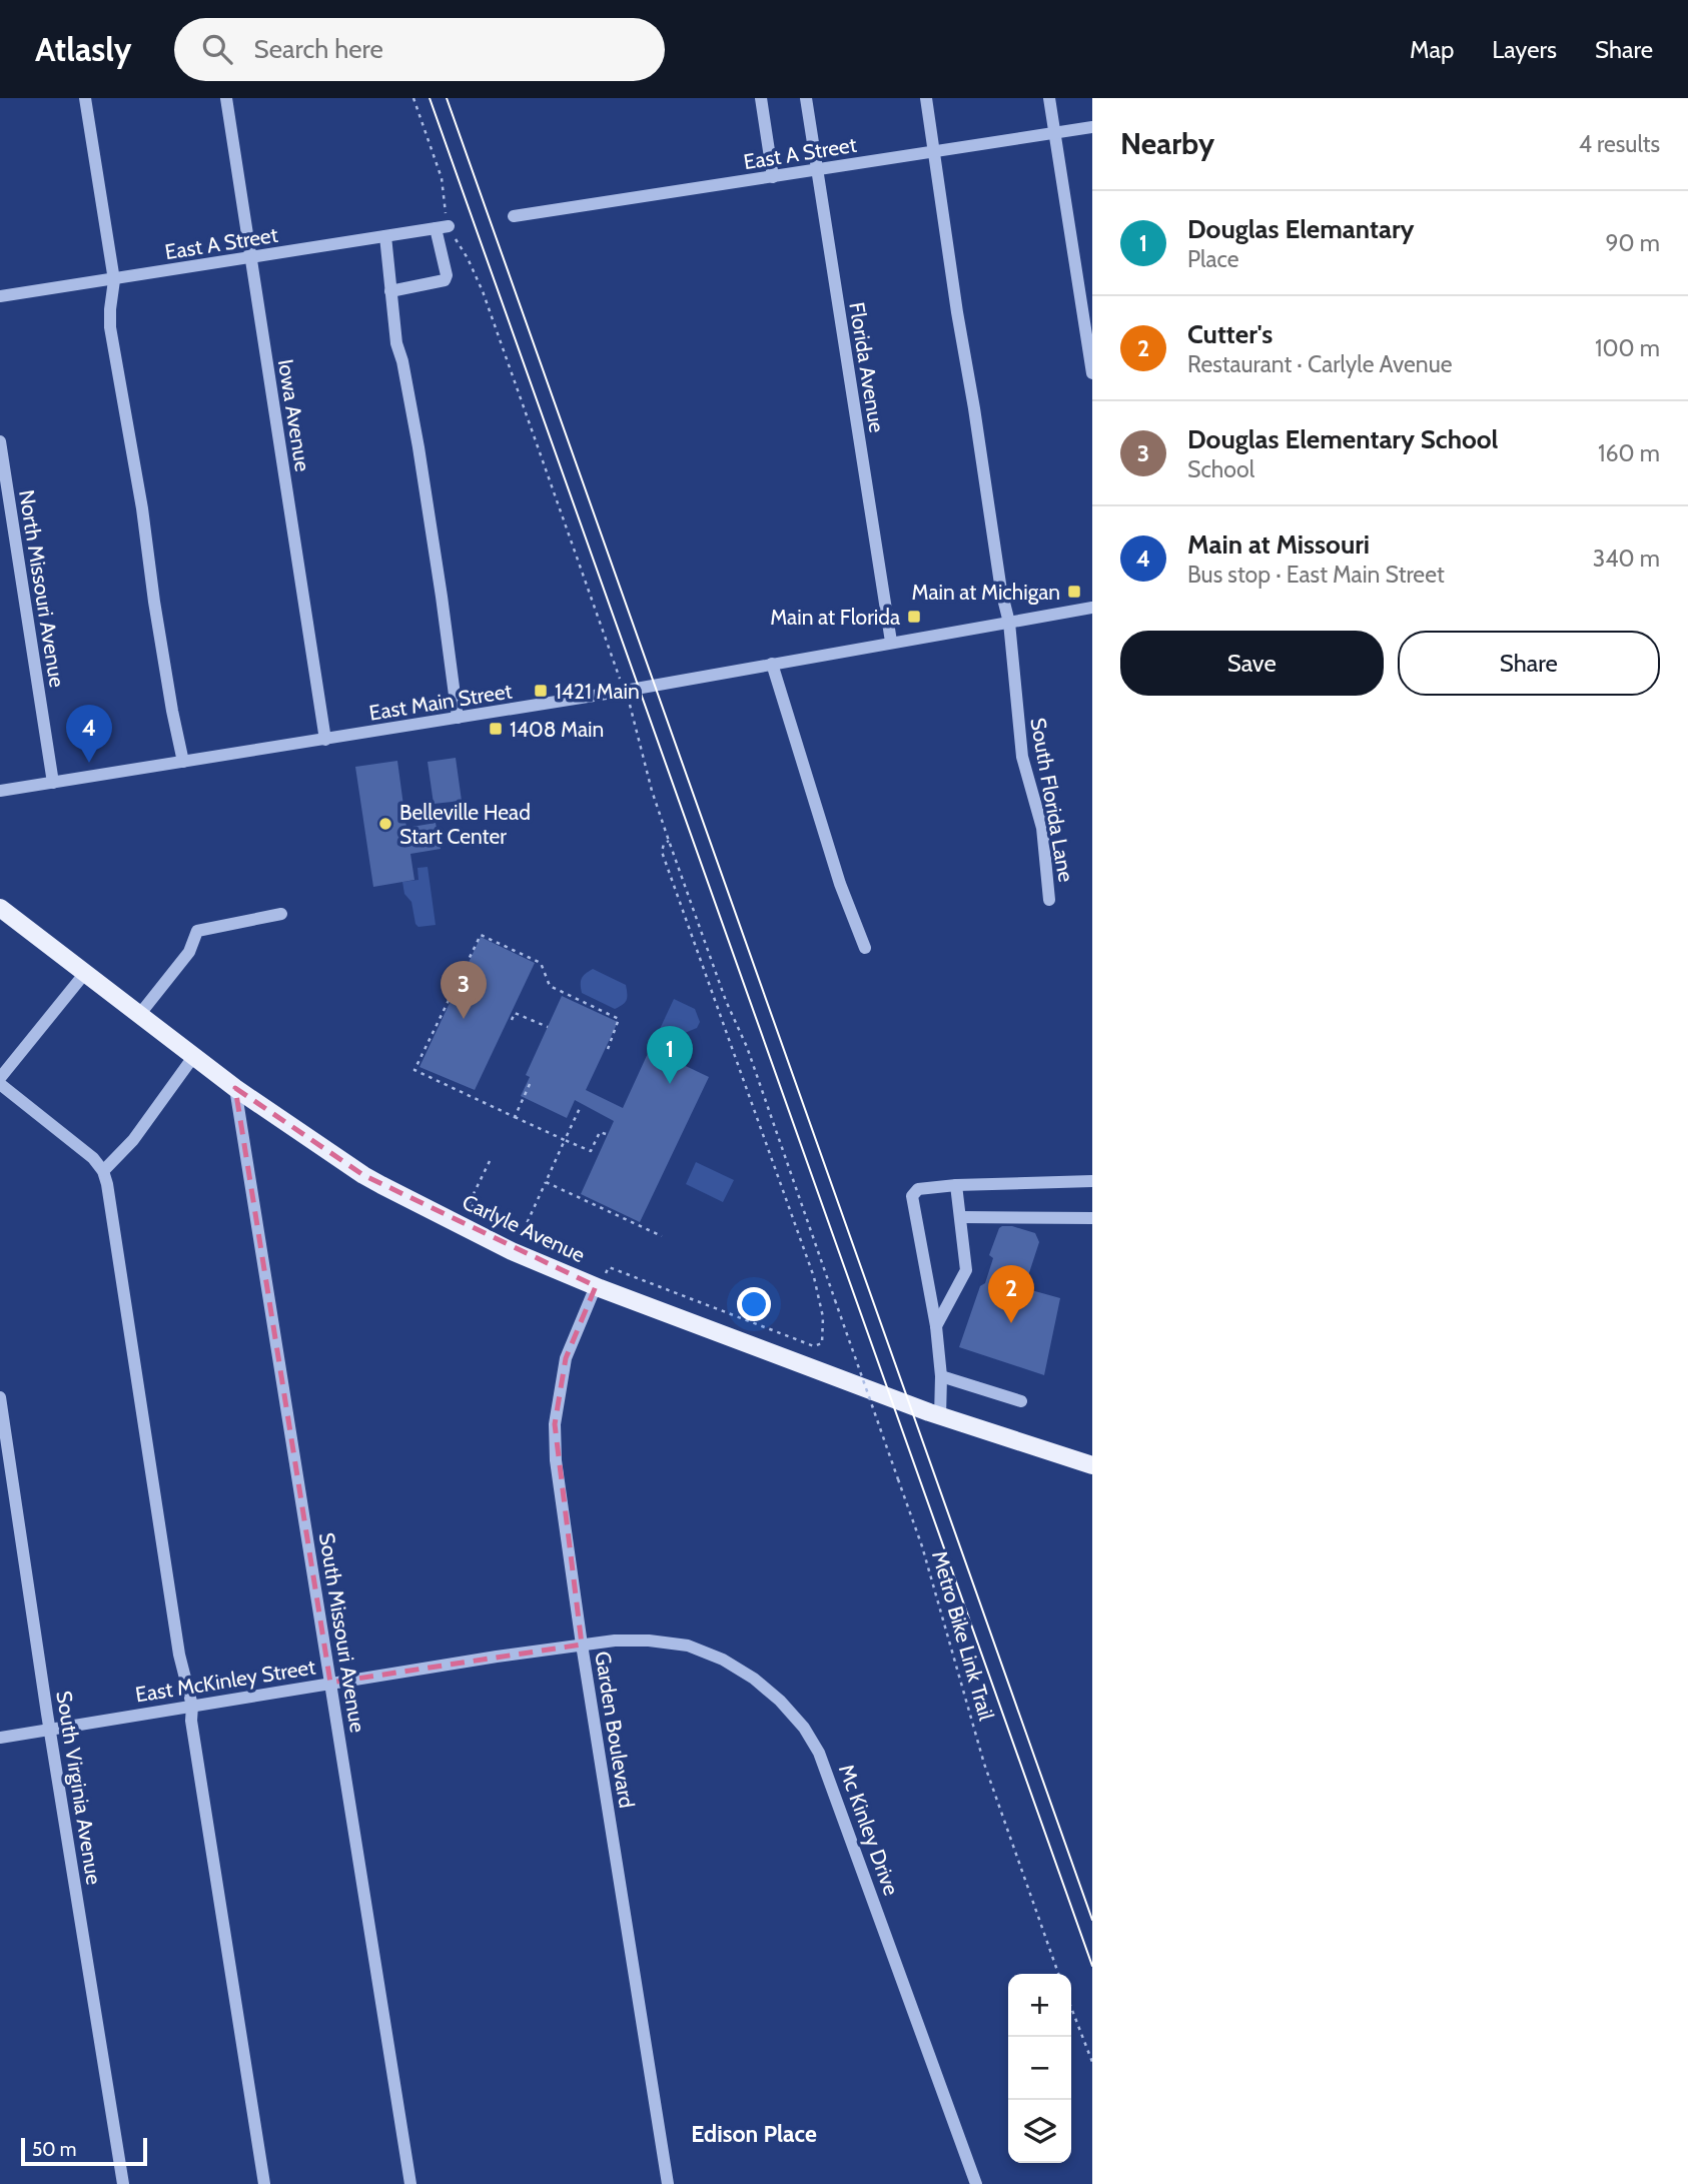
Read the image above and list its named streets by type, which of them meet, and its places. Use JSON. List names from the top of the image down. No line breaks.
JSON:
{"streets":{"main road":["Carlyle Avenue"],"street":["East A Street","Florida Avenue","Iowa Avenue","North Missouri Avenue","East Main Street","South Florida Lane","South Missouri Avenue","East McKinley Street","Garden Boulevard","South Virginia Avenue","Mc Kinley Drive"],"path":["Metro Bike Link Trail"]},"crossings":[["East A Street","Florida Avenue"],["East A Street","Iowa Avenue"],["East A Street","South Florida Lane"],["Florida Avenue","East Main Street"],["Iowa Avenue","East Main Street"],["North Missouri Avenue","East Main Street"],["East Main Street","South Florida Lane"],["Carlyle Avenue","South Missouri Avenue"],["Carlyle Avenue","Garden Boulevard"],["South Missouri Avenue","East McKinley Street"],["East McKinley Street","Garden Boulevard"],["East McKinley Street","South Virginia Avenue"],["East McKinley Street","Mc Kinley Drive"],["Garden Boulevard","Mc Kinley Drive"]],"districts":["Edison Place"],"places":{"transit":["Main at Michigan","Main at Florida","1421 Main","1408 Main"],"other":["Belleville Head Start Center"]},"scale_bar":"50 m","page":{"header":"Atlasly","search":"Search here","nav":["Map","Layers","Share"],"heading":["Nearby","4 results"],"list":[{"mark":"1","name":"Douglas Elemantary","note":"Place","value":"90 m"},{"mark":"2","name":"Cutter's","note":"Restaurant · Carlyle Avenue","value":"100 m"},{"mark":"3","name":"Douglas Elementary School","note":"School","value":"160 m"},{"mark":"4","name":"Main at Missouri","note":"Bus stop · East Main Street","value":"340 m"}],"buttons":["Save","Share"],"pins":["4","3","1","2"],"map_buttons":["+","−"],"scale":"50 m"}}
